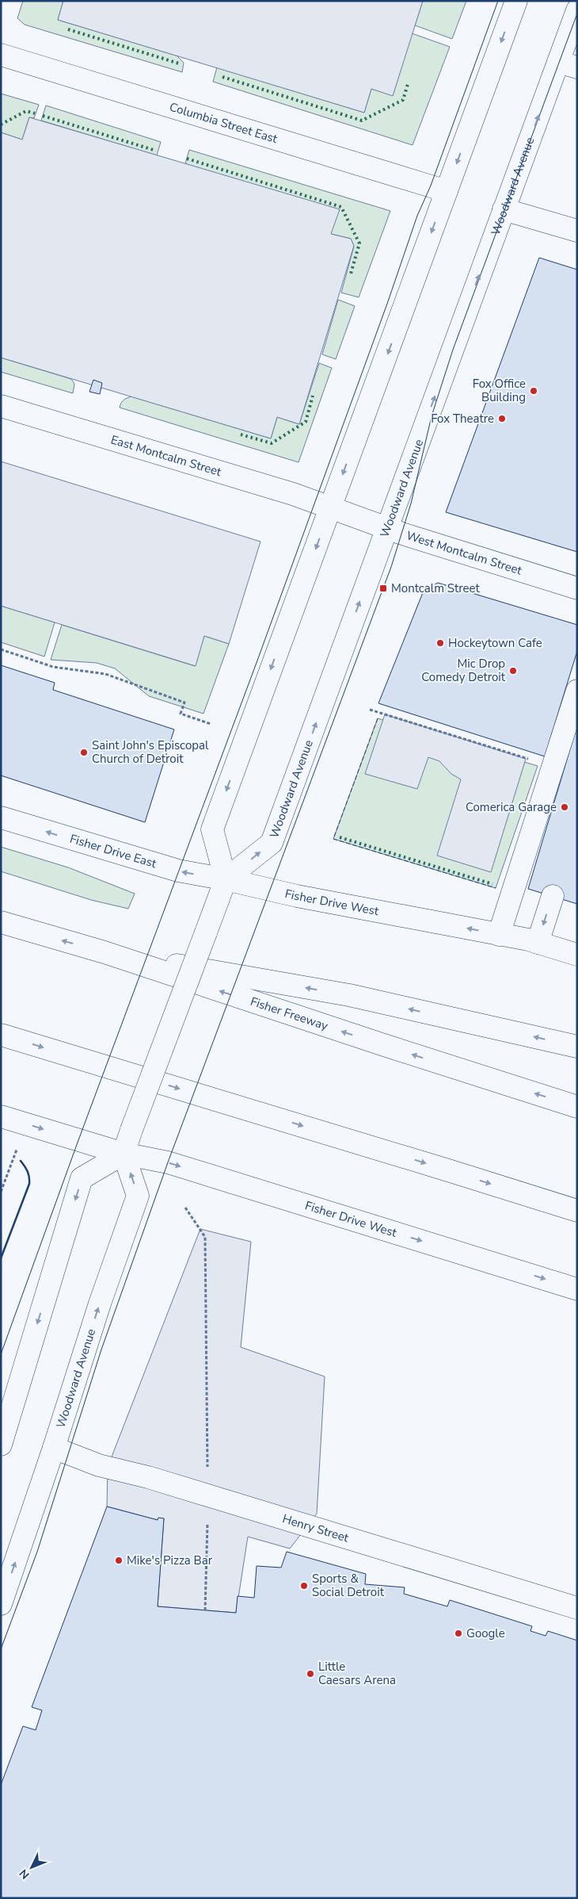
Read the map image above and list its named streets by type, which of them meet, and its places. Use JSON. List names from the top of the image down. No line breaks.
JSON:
{"streets":{"main road":["Columbia Street East","Woodward Avenue","East Montcalm Street","West Montcalm Street","Fisher Drive East","Fisher Drive West","Fisher Freeway","Henry Street"]},"crossings":[["Woodward Avenue","West Montcalm Street"],["Woodward Avenue","Fisher Drive East"],["Woodward Avenue","Fisher Drive West"],["Woodward Avenue","Henry Street"],["East Montcalm Street","West Montcalm Street"],["Fisher Drive East","Fisher Drive West"]],"places":{"other":["Fox Office Building","Fox Theatre","Hockeytown Cafe","Mic Drop Comedy Detroit","Saint John's Episcopal Church of Detroit","Comerica Garage","Mike's Pizza Bar","Sports & Social Detroit","Google","Little Caesars Arena"],"transit":["Montcalm Street"]},"north":"bottom left"}
